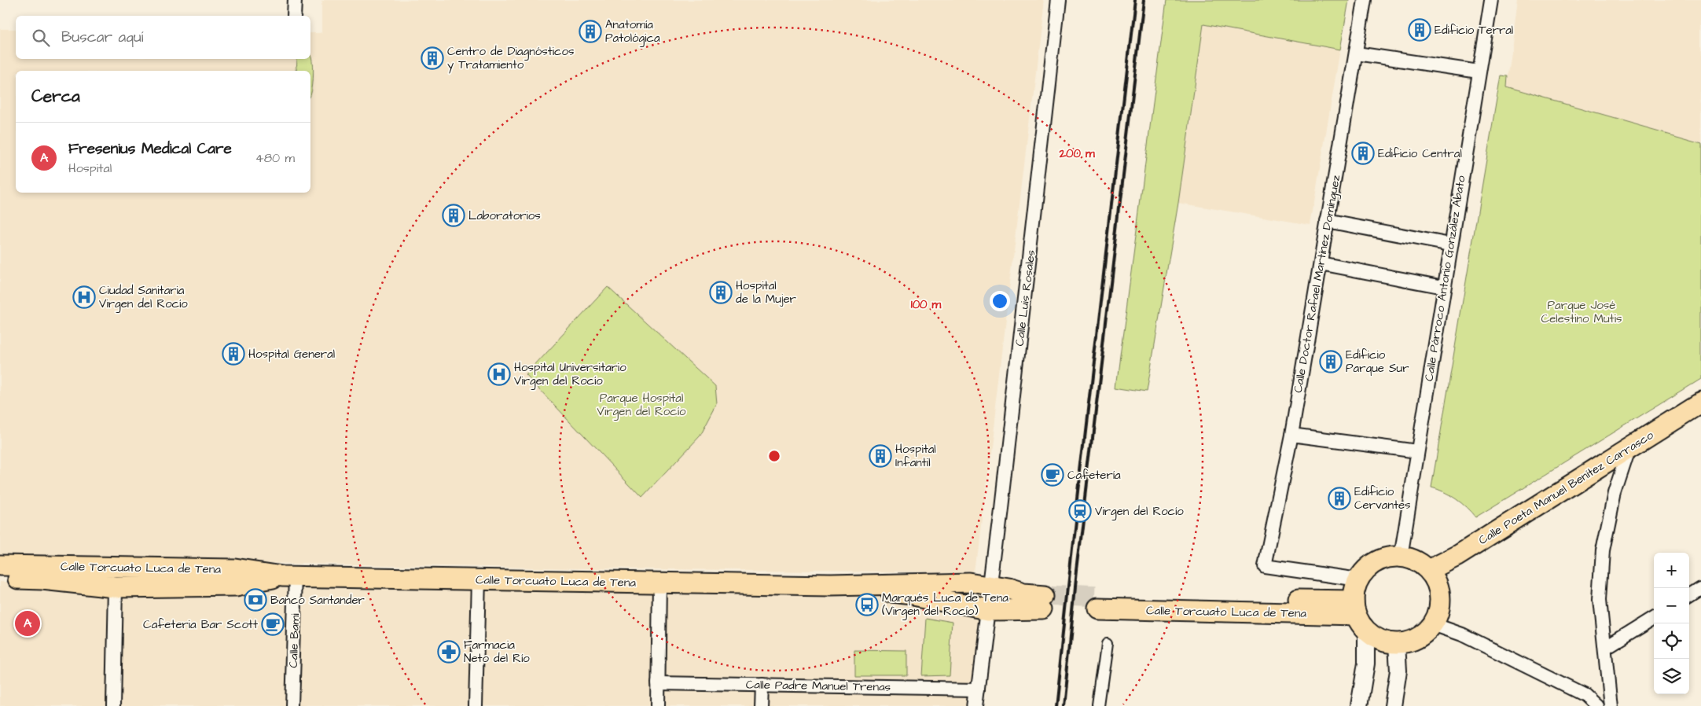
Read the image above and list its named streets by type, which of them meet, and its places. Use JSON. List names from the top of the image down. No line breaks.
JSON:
{"streets":{"main road":["Calle Poeta Manuel Benítez Carrasco","Calle Torcuato Luca de Tena"],"street":["Calle Párroco Antonio González Abato","Calle Doctor Rafael Martínez Domínguez","Calle Luis Rosales","Calle Bami","Calle Padre Manuel Trenas"]},"crossings":[["Calle Párroco Antonio González Abato","Calle Doctor Rafael Martínez Domínguez"],["Calle Párroco Antonio González Abato","Calle Poeta Manuel Benítez Carrasco"],["Calle Párroco Antonio González Abato","Calle Torcuato Luca de Tena"],["Calle Doctor Rafael Martínez Domínguez","Calle Poeta Manuel Benítez Carrasco"],["Calle Doctor Rafael Martínez Domínguez","Calle Torcuato Luca de Tena"],["Calle Luis Rosales","Calle Torcuato Luca de Tena"],["Calle Luis Rosales","Calle Padre Manuel Trenas"],["Calle Poeta Manuel Benítez Carrasco","Calle Torcuato Luca de Tena"],["Calle Torcuato Luca de Tena","Calle Bami"]],"parks":["Parque José Celestino Mutis","Parque Hospital Virgen del Rocío"],"places":{"building":["Edificio Terral","Anatomía Patológica","Centro de Diagnósticos y Tratamiento","Edificio Central","Laboratorios","Hospital de la Mujer","Hospital General","Edificio Parque Sur","Hospital Infantil","Edificio Cervantes"],"hospital":["Ciudad Sanitaria Virgen del Rocío","Hospital Universitario Virgen del Rocío"],"cafe":["Cafetería","Cafeteria Bar Scott"],"station":["Virgen del Rocío"],"bank":["Banco Santander"],"bus stop":["Marqués Luca de Tena (Virgen del Rocío)"],"pharmacy":["Farmacia Neto del Río"]},"page":{"search":"Buscar aquí","heading":"Cerca","list":[{"mark":"A","name":"Fresenius Medical Care","note":"Hospital","value":"480 m"}],"map_buttons":["+","−"],"pins":"A"},"rings":["200 m","100 m"]}
